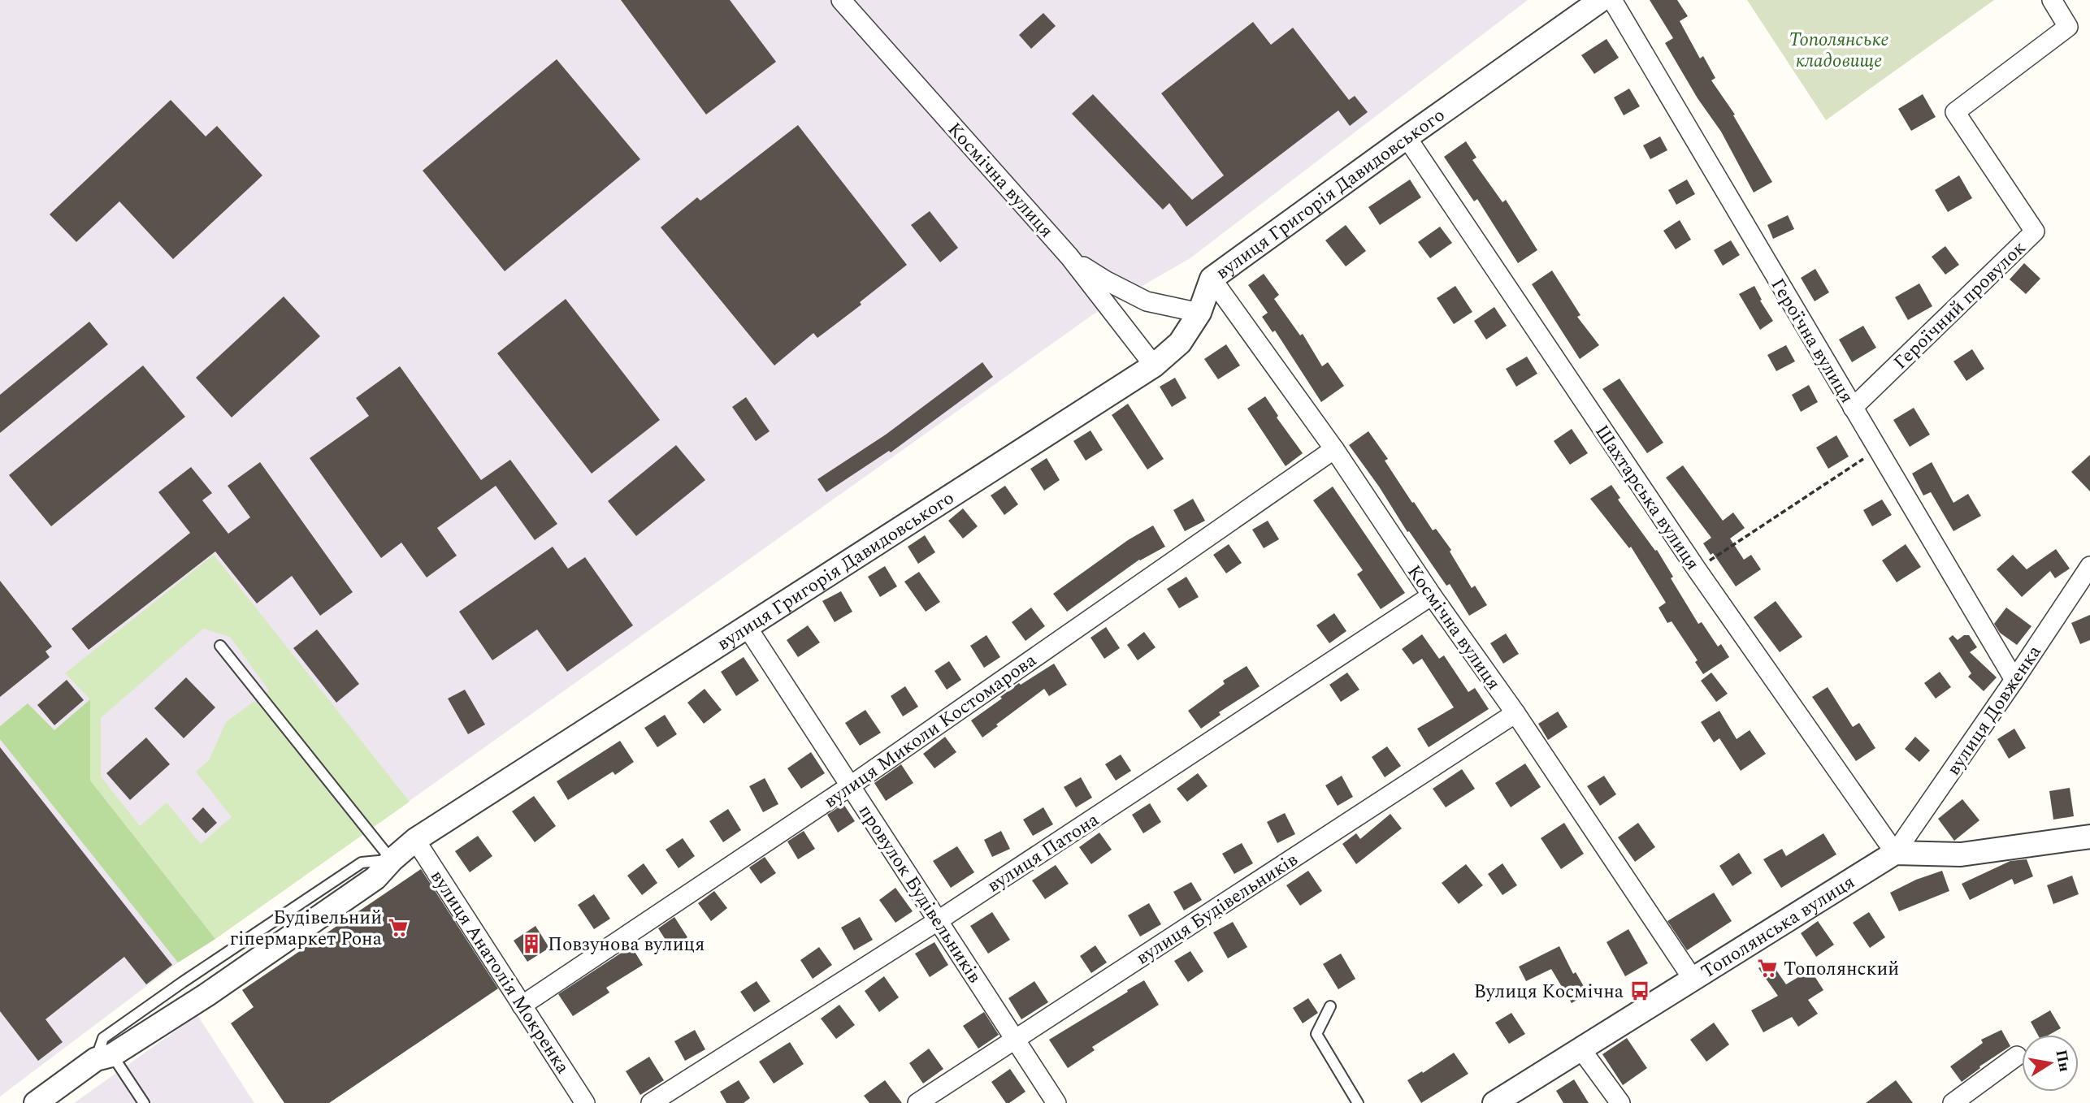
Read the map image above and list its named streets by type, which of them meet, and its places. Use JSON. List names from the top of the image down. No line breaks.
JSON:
{"streets":{"street":["Космічна вулиця","вулиця Григорія Давидовського","Героїчний провулок","Героїчна вулиця","Шахтарська вулиця","вулиця Довженка","вулиця Миколи Костомарова","вулиця Патона","провулок Будівельників","вулиця Будівельників","Тополянська вулиця","вулиця Анатолія Мокренка"]},"crossings":[["Космічна вулиця","вулиця Григорія Давидовського"],["Космічна вулиця","вулиця Миколи Костомарова"],["Космічна вулиця","вулиця Патона"],["Космічна вулиця","вулиця Будівельників"],["Космічна вулиця","Тополянська вулиця"],["вулиця Григорія Давидовського","Шахтарська вулиця"],["вулиця Григорія Давидовського","провулок Будівельників"],["вулиця Григорія Давидовського","вулиця Анатолія Мокренка"],["Героїчний провулок","Героїчна вулиця"],["Героїчна вулиця","вулиця Довженка"],["Шахтарська вулиця","вулиця Довженка"],["Шахтарська вулиця","Тополянська вулиця"],["вулиця Довженка","Тополянська вулиця"],["вулиця Миколи Костомарова","провулок Будівельників"],["вулиця Миколи Костомарова","вулиця Анатолія Мокренка"],["вулиця Патона","провулок Будівельників"],["провулок Будівельників","вулиця Будівельників"]],"parks":["Тополянське кладовище"],"places":{"supermarket":["Будівельний гіпермаркет Рона","Тополянский"],"building":["Повзунова вулиця"],"bus stop":["Вулиця Космічна"]},"north":"right"}
